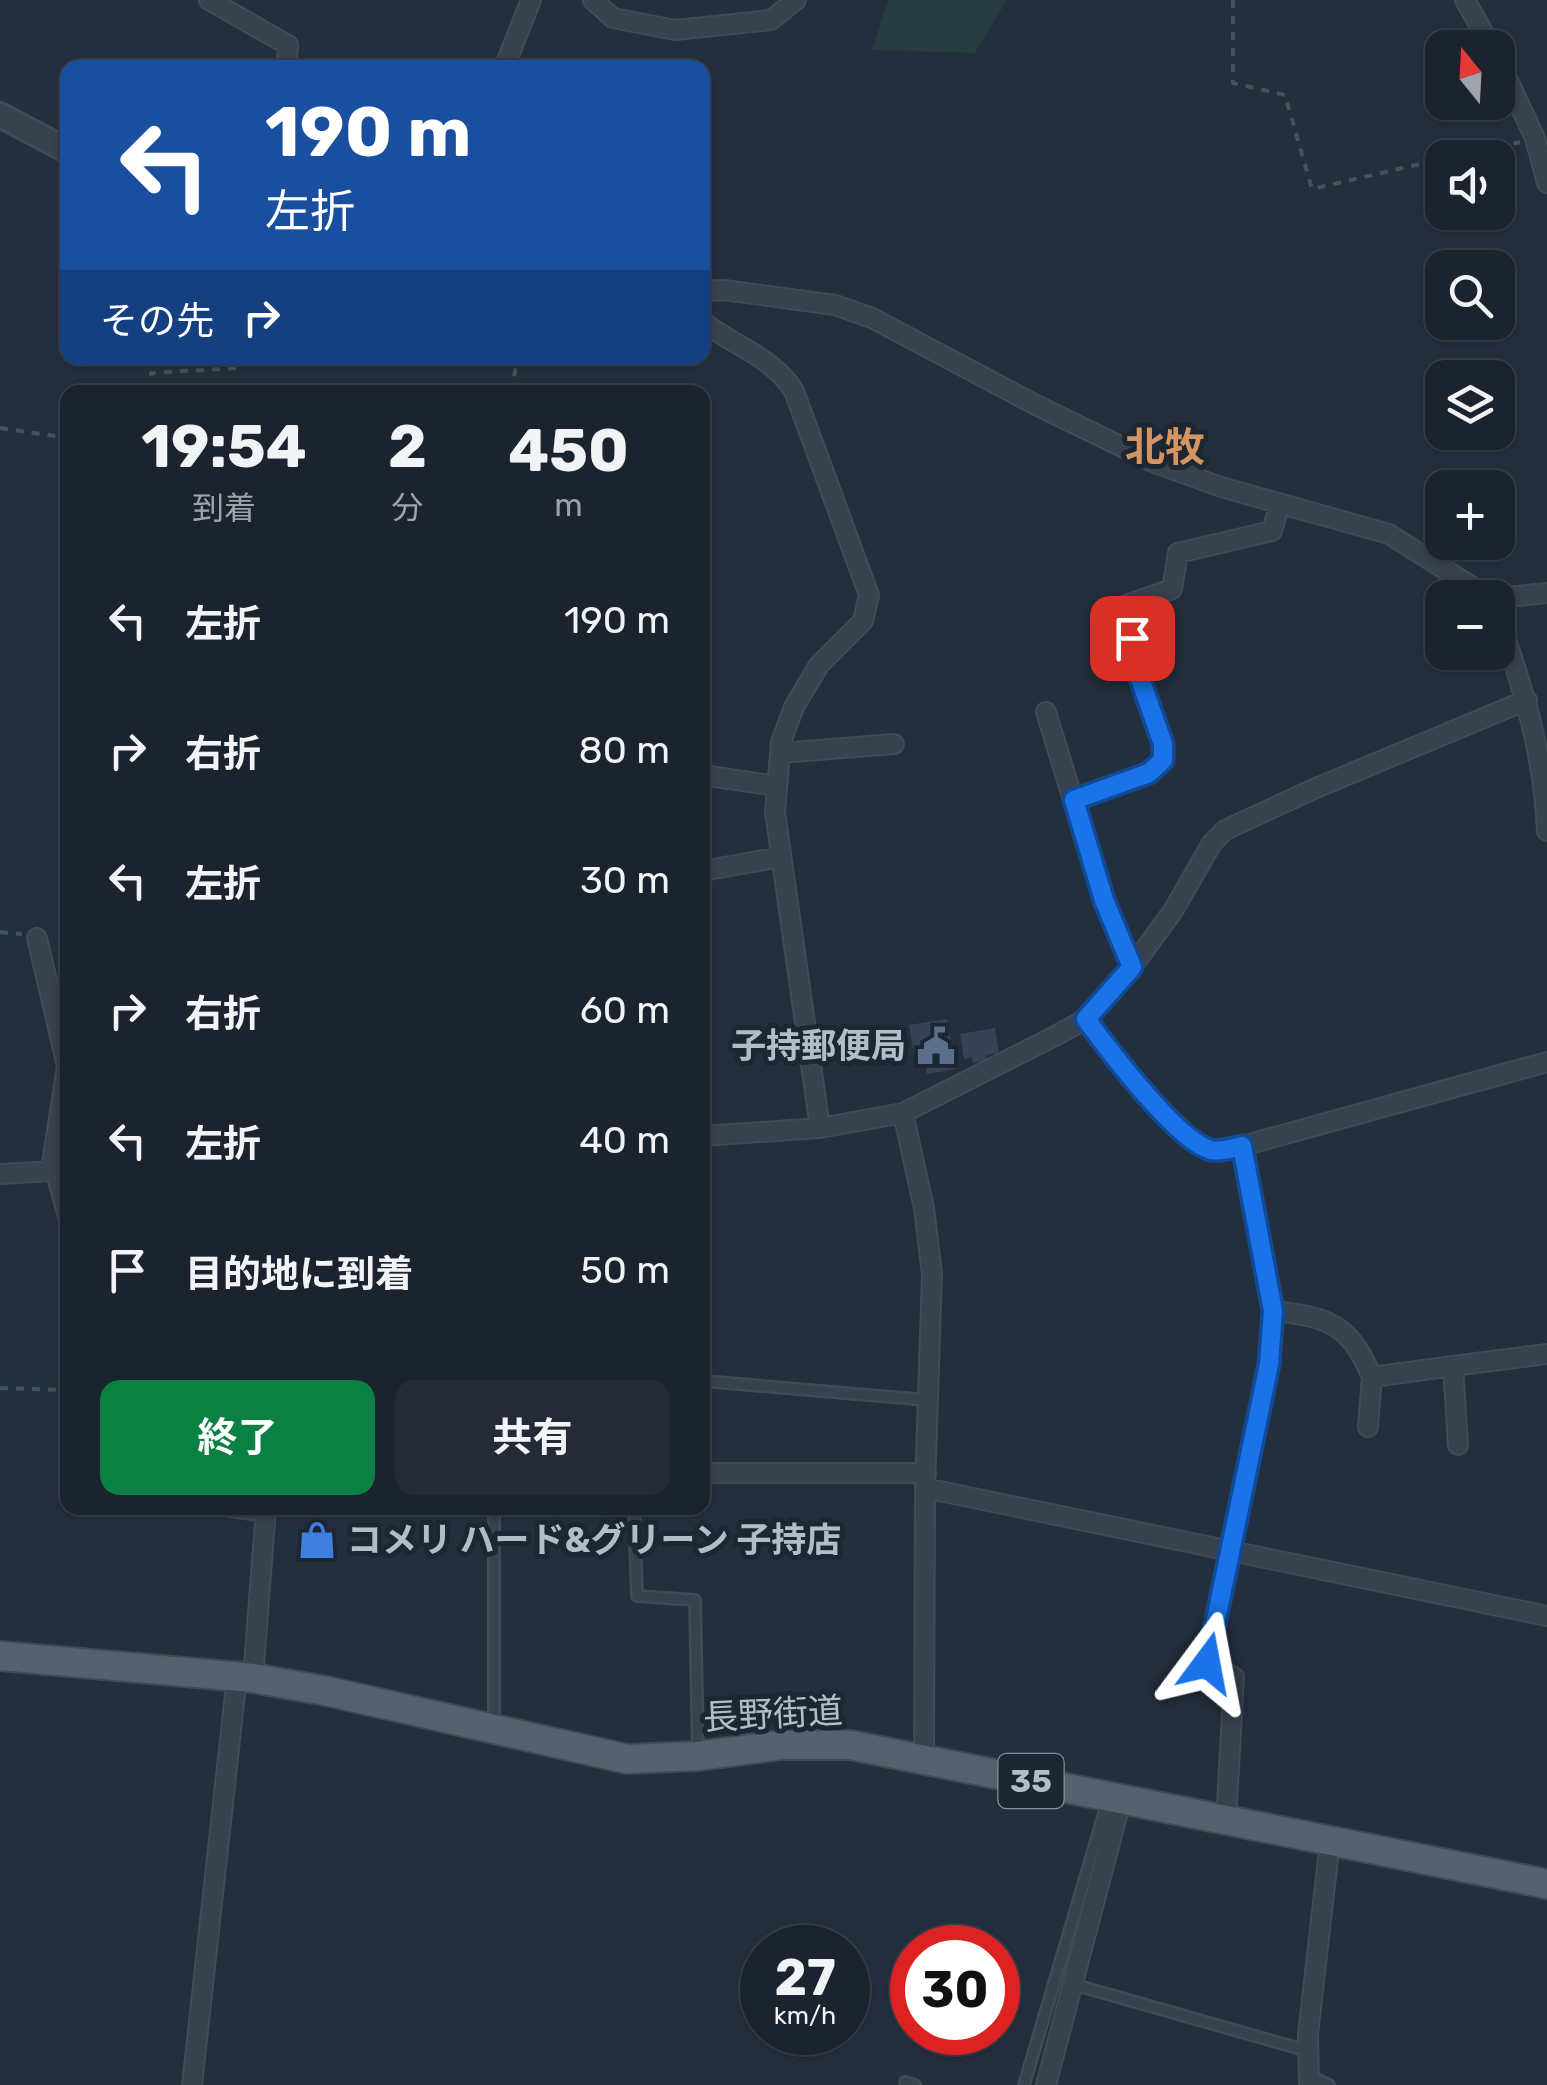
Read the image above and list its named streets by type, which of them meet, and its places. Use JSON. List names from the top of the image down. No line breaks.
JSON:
{"streets":{"main road":["長野街道","35"]},"districts":["北牧"],"places":{"public building":["子持郵便局"],"shop":["コメリ ハード&グリーン 子持店"]},"north":"top","page":{"map_buttons":["+","−"],"turn":["190 m","左折"],"then":"その先","eta":["19:54","到着","2","分","450","m"],"list":[{"name":"左折","value":"190 m"},{"name":"右折","value":"80 m"},{"name":"左折","value":"30 m"},{"name":"右折","value":"60 m"},{"name":"左折","value":"40 m"},{"name":"目的地に到着","value":"50 m"}],"buttons":["終了","共有"],"speed":"27 km/h","limit":"30"}}
